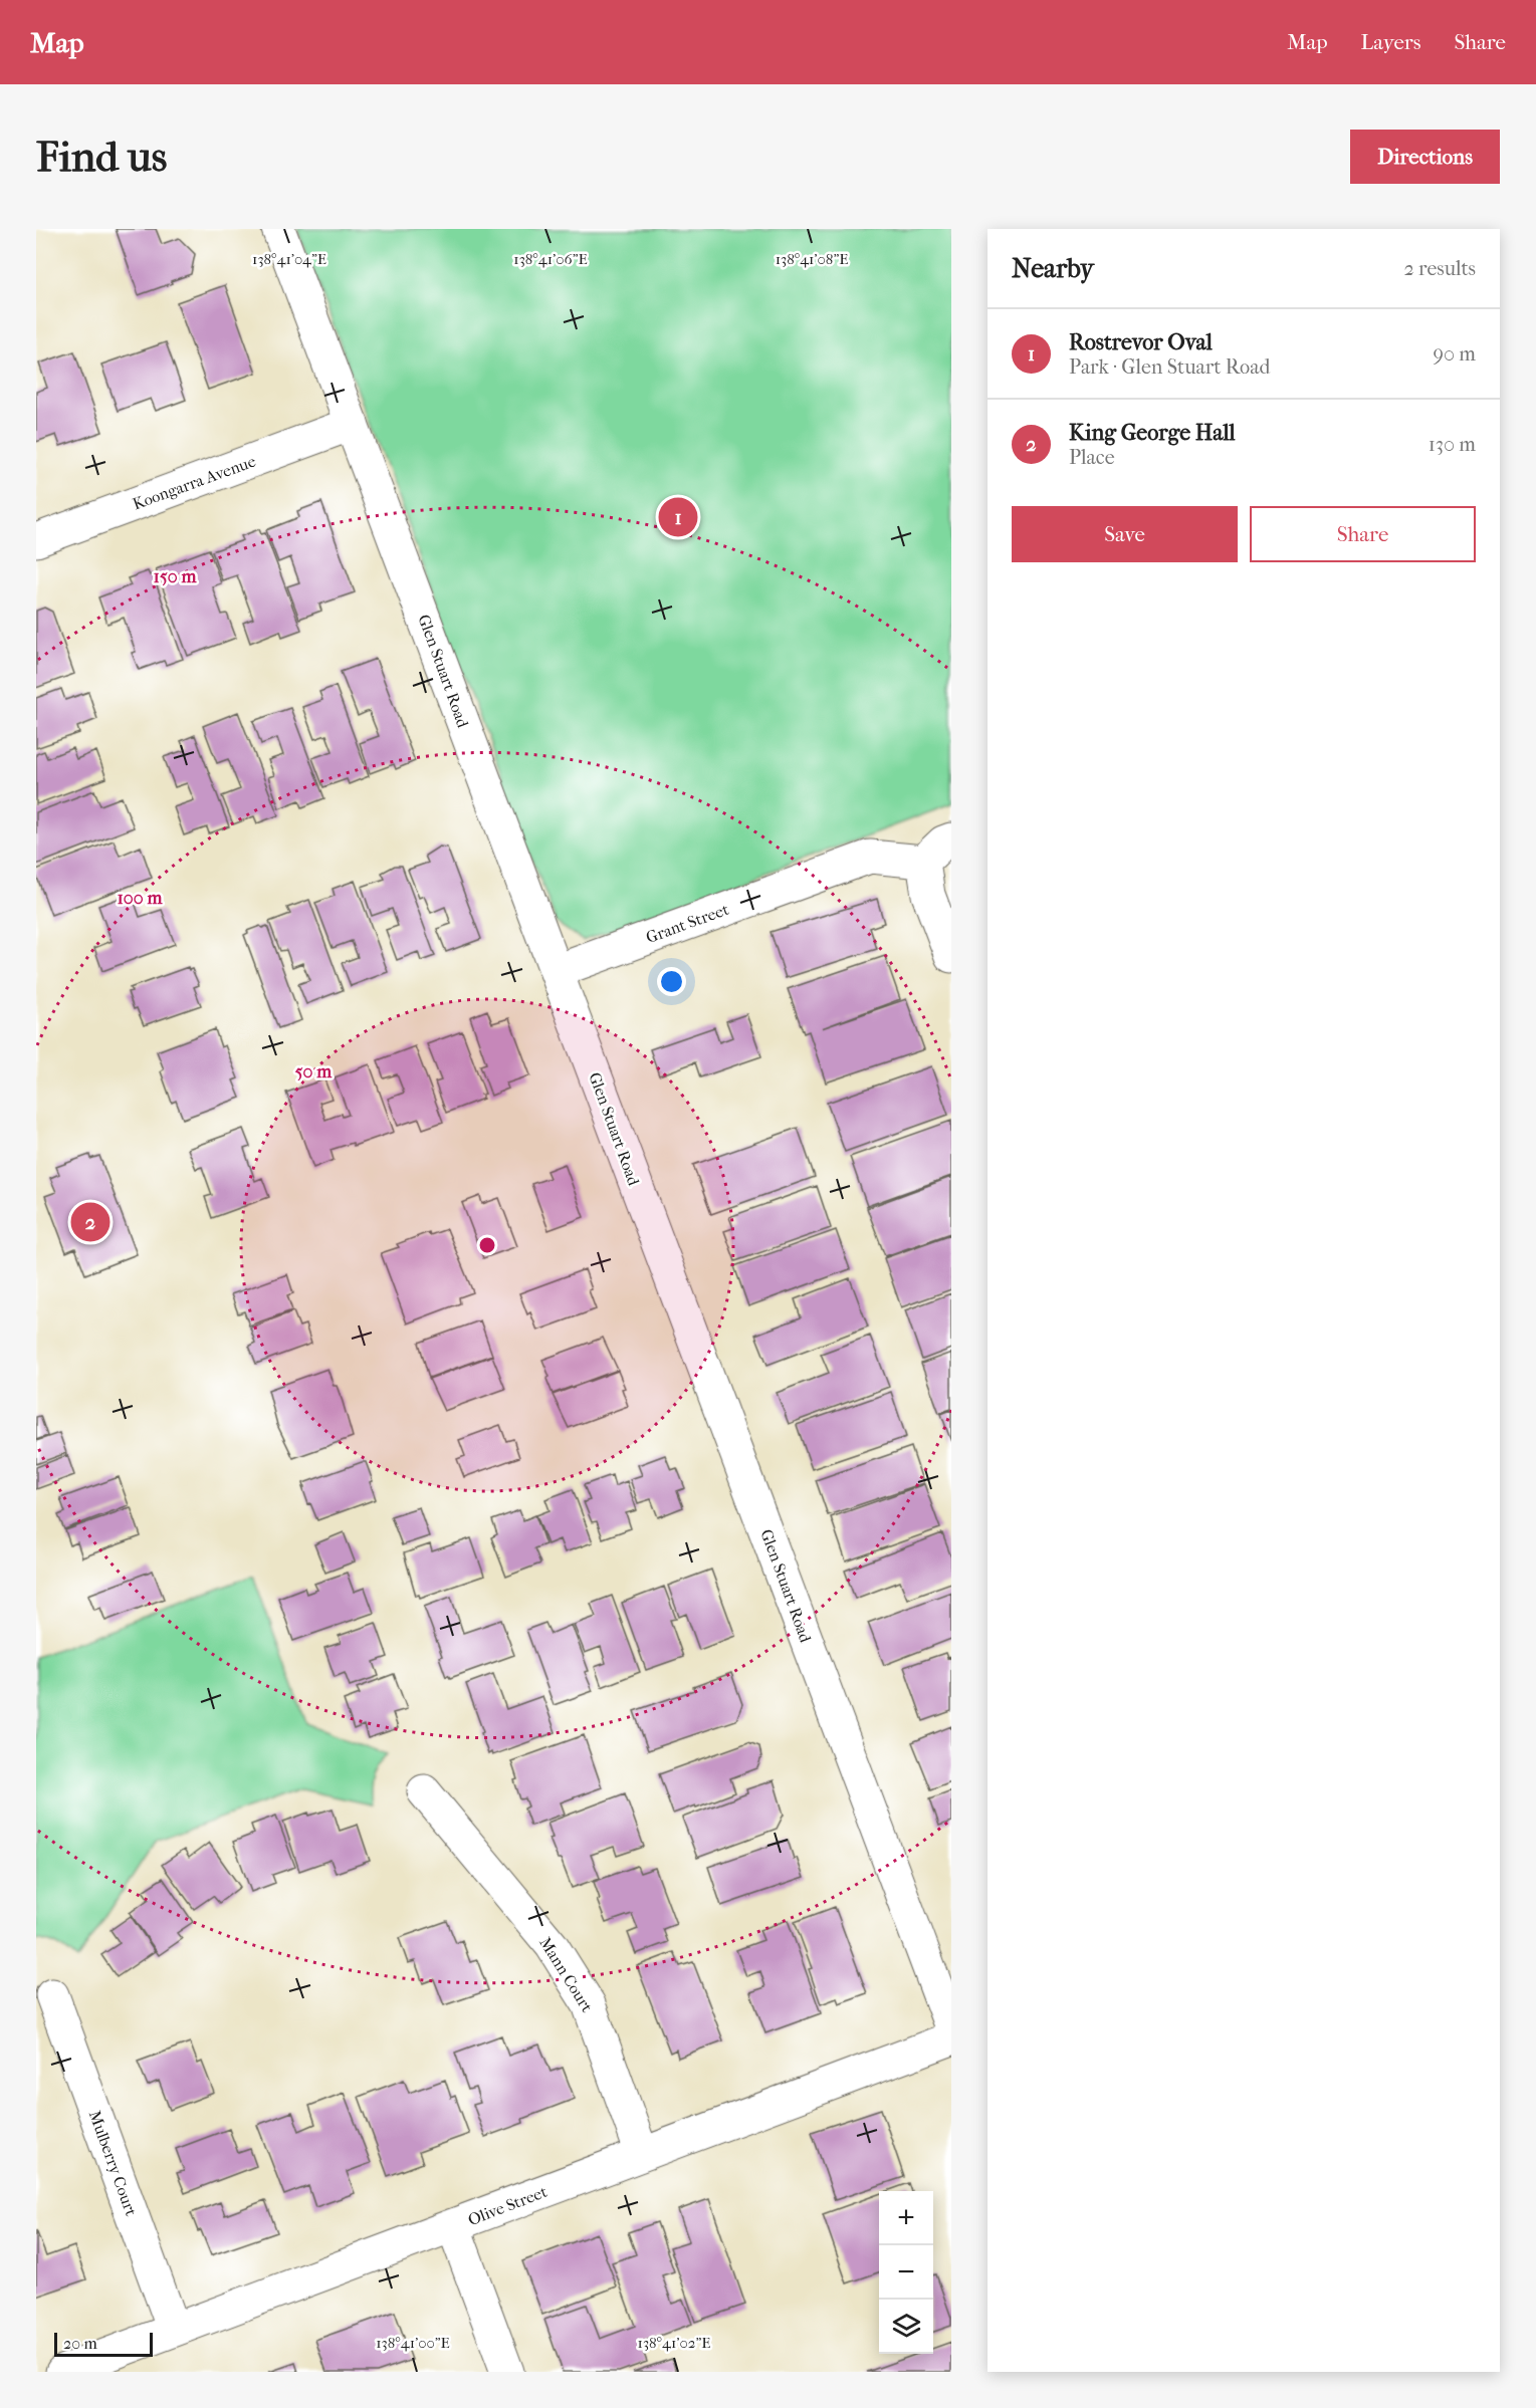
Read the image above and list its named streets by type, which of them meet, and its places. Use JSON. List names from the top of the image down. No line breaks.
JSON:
{"streets":{"street":["Koongarra Avenue","Glen Stuart Road","Grant Street","Mann Court","Mulberry Court","Olive Street"]},"crossings":[["Koongarra Avenue","Glen Stuart Road"],["Glen Stuart Road","Grant Street"],["Mann Court","Olive Street"],["Mulberry Court","Olive Street"]],"scale_bar":"20 m","page":{"header":"Map","nav":["Map","Layers","Share"],"buttons":["Directions",["Save","Share"]],"title":"Find us","heading":["Nearby","2 results"],"list":[{"mark":"1","name":"Rostrevor Oval","note":"Park · Glen Stuart Road","value":"90 m"},{"mark":"2","name":"King George Hall","note":"Place","value":"130 m"}],"pins":["1","2"],"map_buttons":["+","−"],"scale":"20 m"},"coordinates":["138°41'04\"E","138°41'06\"E","138°41'08\"E","138°41'00\"E","138°41'02\"E"],"rings":["150 m","100 m","50 m"]}
